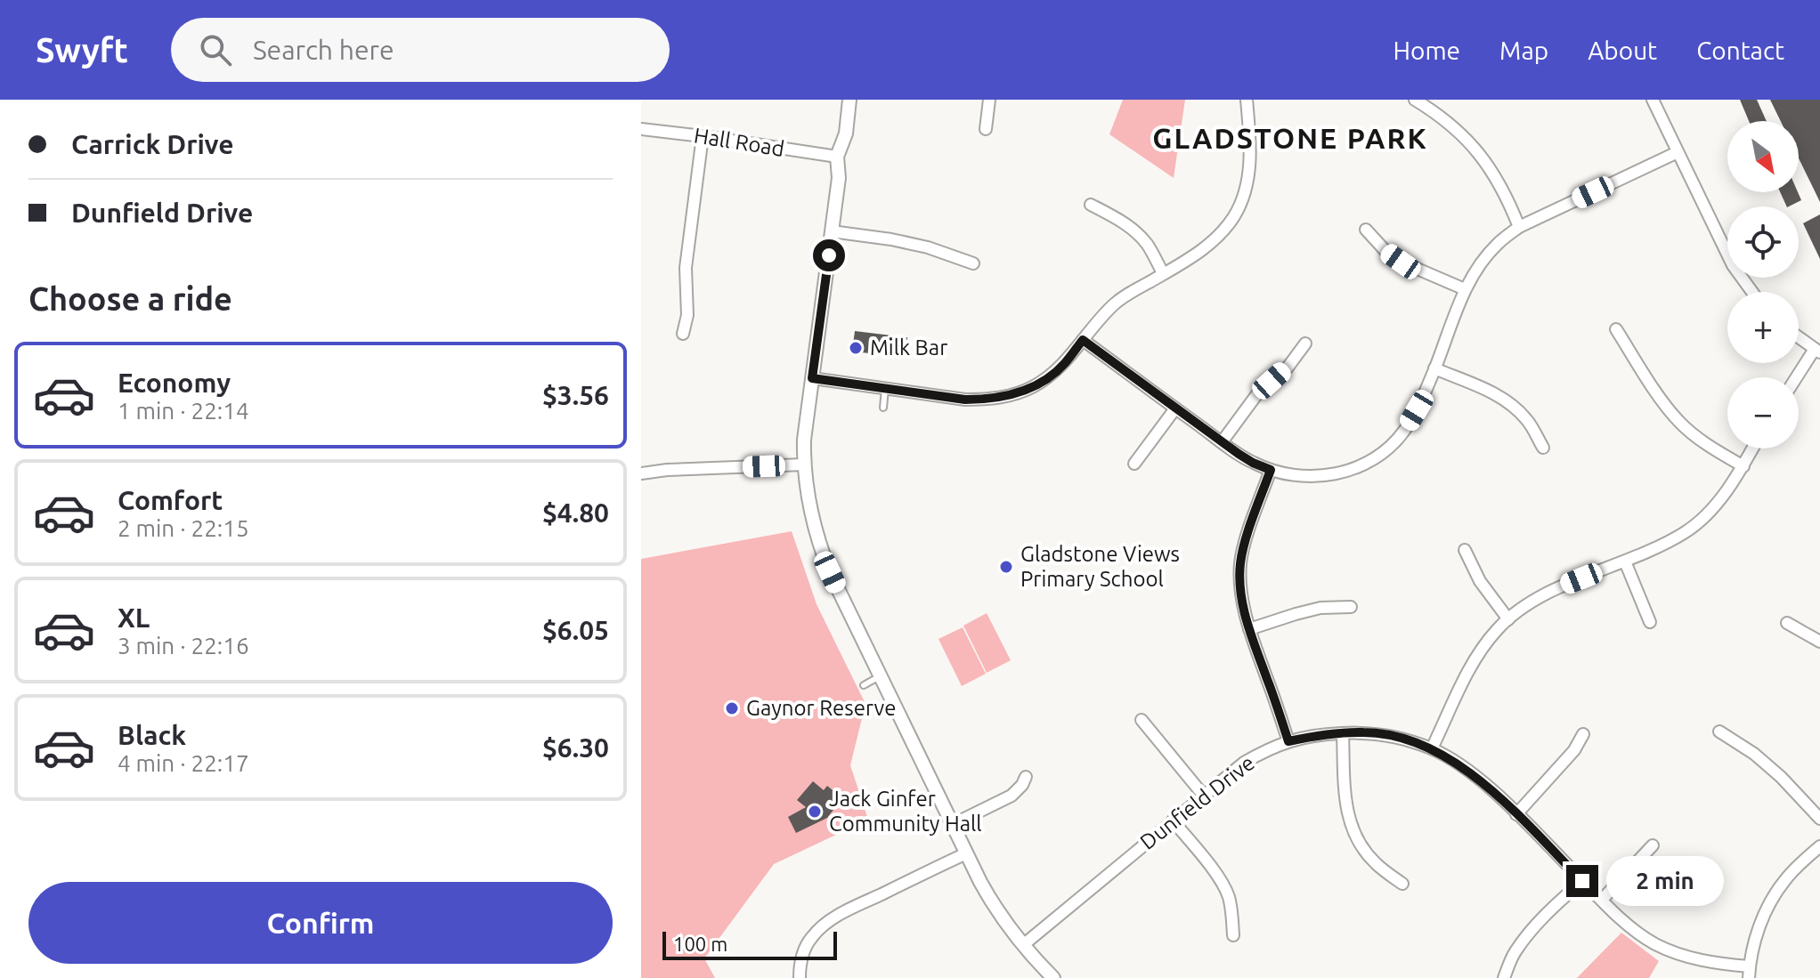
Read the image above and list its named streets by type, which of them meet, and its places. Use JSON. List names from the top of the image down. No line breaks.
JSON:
{"streets":{"street":["Hall Road","Dunfield Drive"]},"districts":["GLADSTONE PARK"],"places":["Milk Bar","Gladstone Views Primary School","Gaynor Reserve","Jack Ginfer Community Hall"],"scale_bar":"100 m","north":"bottom right","page":{"header":"Swyft","search":"Search here","nav":["Home","Map","About","Contact"],"banner":["Carrick Drive","Dunfield Drive"],"map_buttons":["+","−"],"heading":"Choose a ride","list":[{"name":"Economy","note":"1 min · 22:14","value":"$3.56"},{"name":"Comfort","note":"2 min · 22:15","value":"$4.80"},{"name":"XL","note":"3 min · 22:16","value":"$6.05"},{"name":"Black","note":"4 min · 22:17","value":"$6.30"}],"bubble":"2 min","buttons":"Confirm","scale":"100 m"}}
